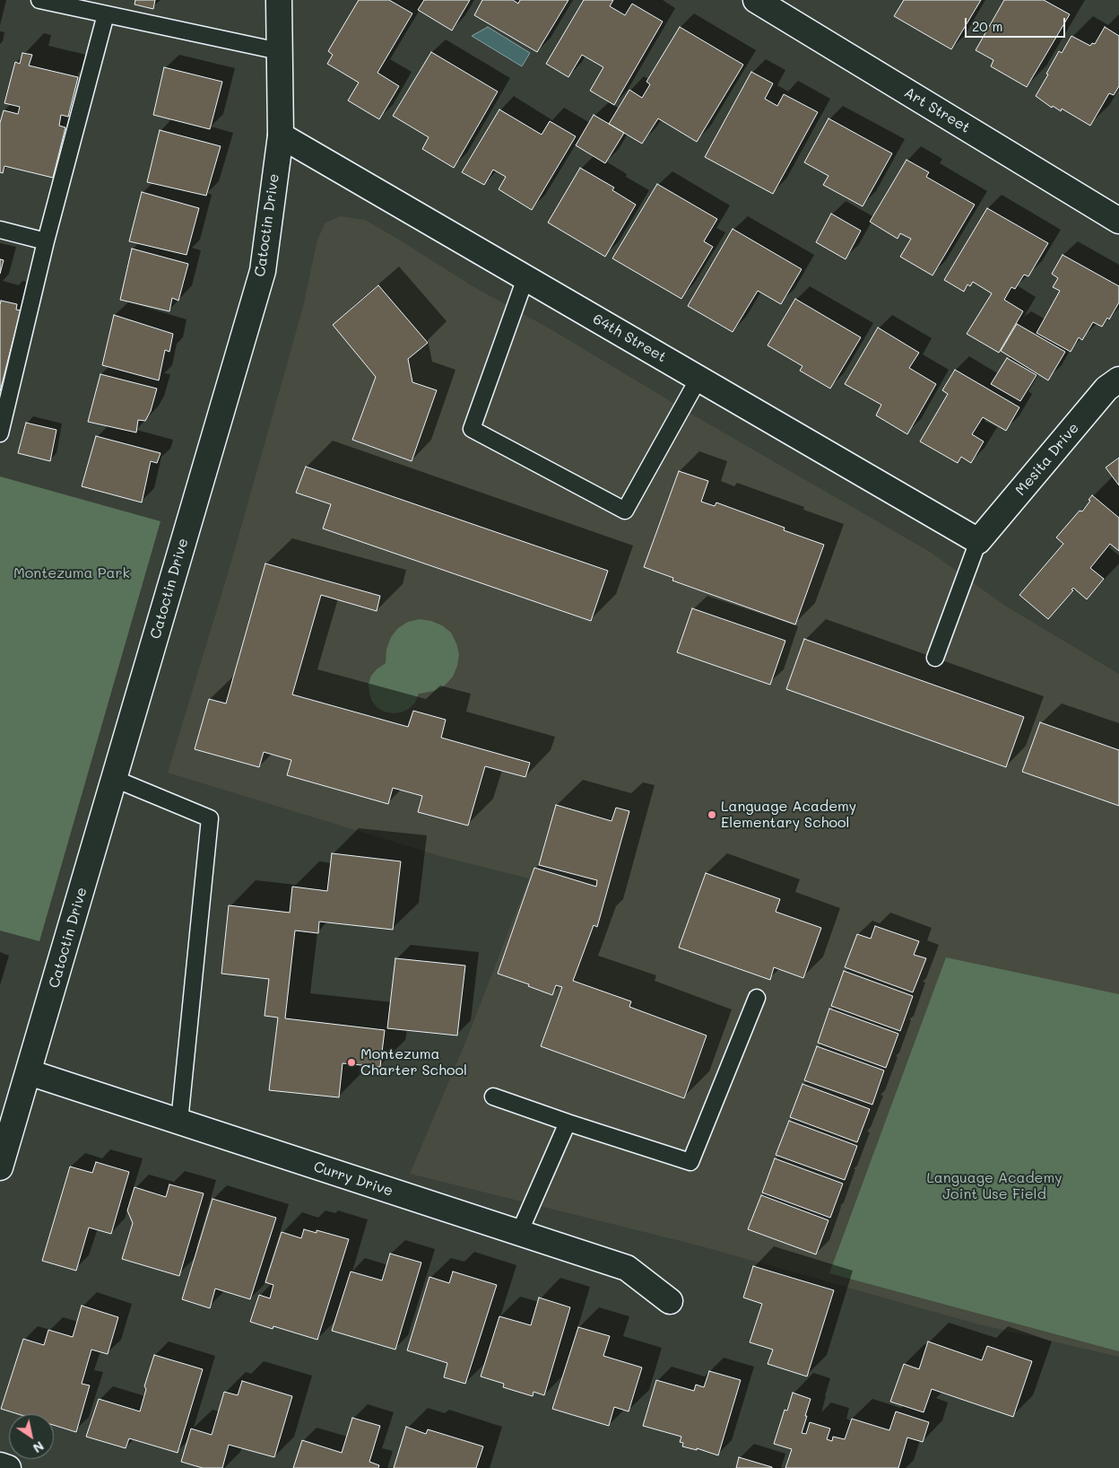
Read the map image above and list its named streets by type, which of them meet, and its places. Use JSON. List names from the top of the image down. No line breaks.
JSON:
{"streets":{"street":["Art Street","Catoctin Drive","64th Street","Mesita Drive","Curry Drive"]},"crossings":[["Catoctin Drive","64th Street"],["Catoctin Drive","Curry Drive"],["64th Street","Mesita Drive"]],"parks":["Montezuma Park","Language Academy Joint Use Field"],"places":["Language Academy Elementary School","Montezuma Charter School"],"scale_bar":"20 m","north":"bottom right"}
